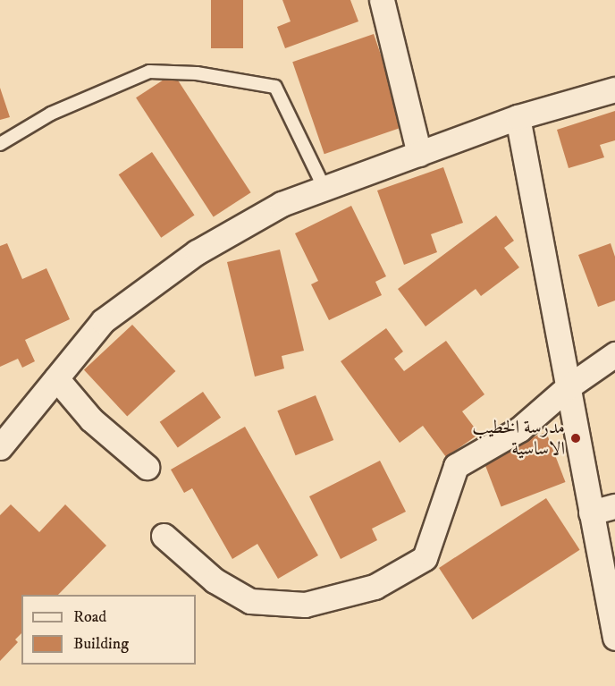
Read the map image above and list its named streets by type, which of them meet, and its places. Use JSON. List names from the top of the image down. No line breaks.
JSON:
{"places":["مدرسة الخطيب الاساسية"],"legend":["Road","Building"]}
